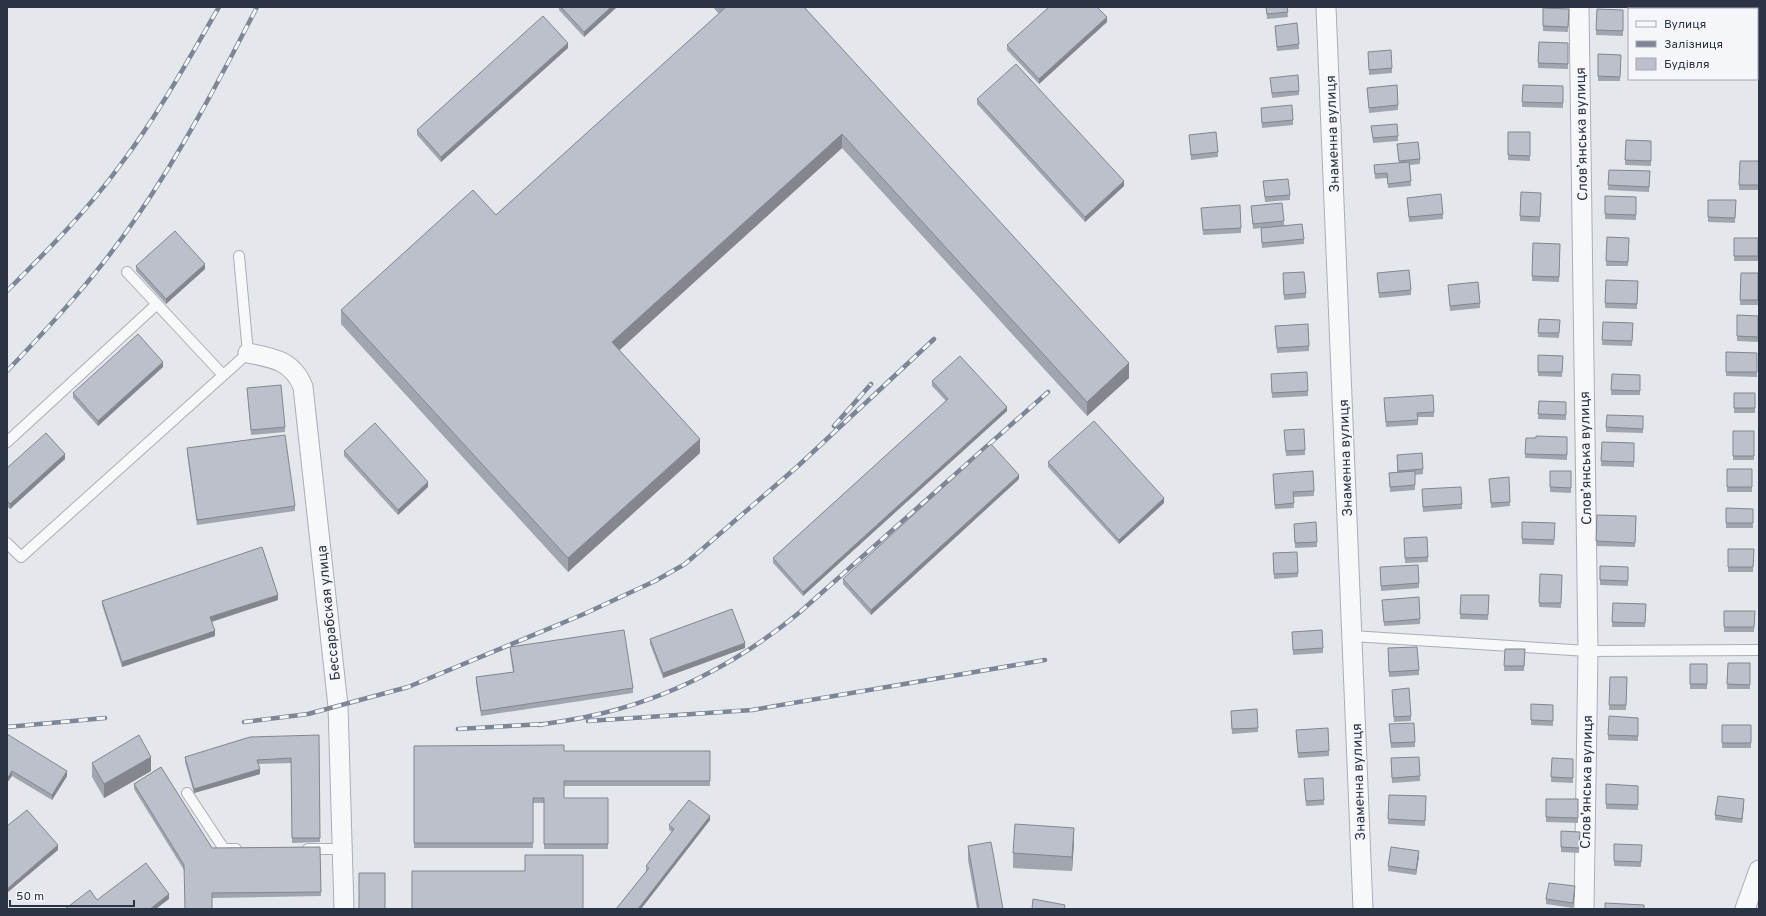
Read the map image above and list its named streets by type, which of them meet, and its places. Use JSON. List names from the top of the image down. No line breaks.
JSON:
{"streets":{"street":["Знаменна вулиця","Слов’янська вулиця","Бессарабская улица"]},"legend":["Вулиця","Залізниця","Будівля"],"scale_bar":"50 m"}
